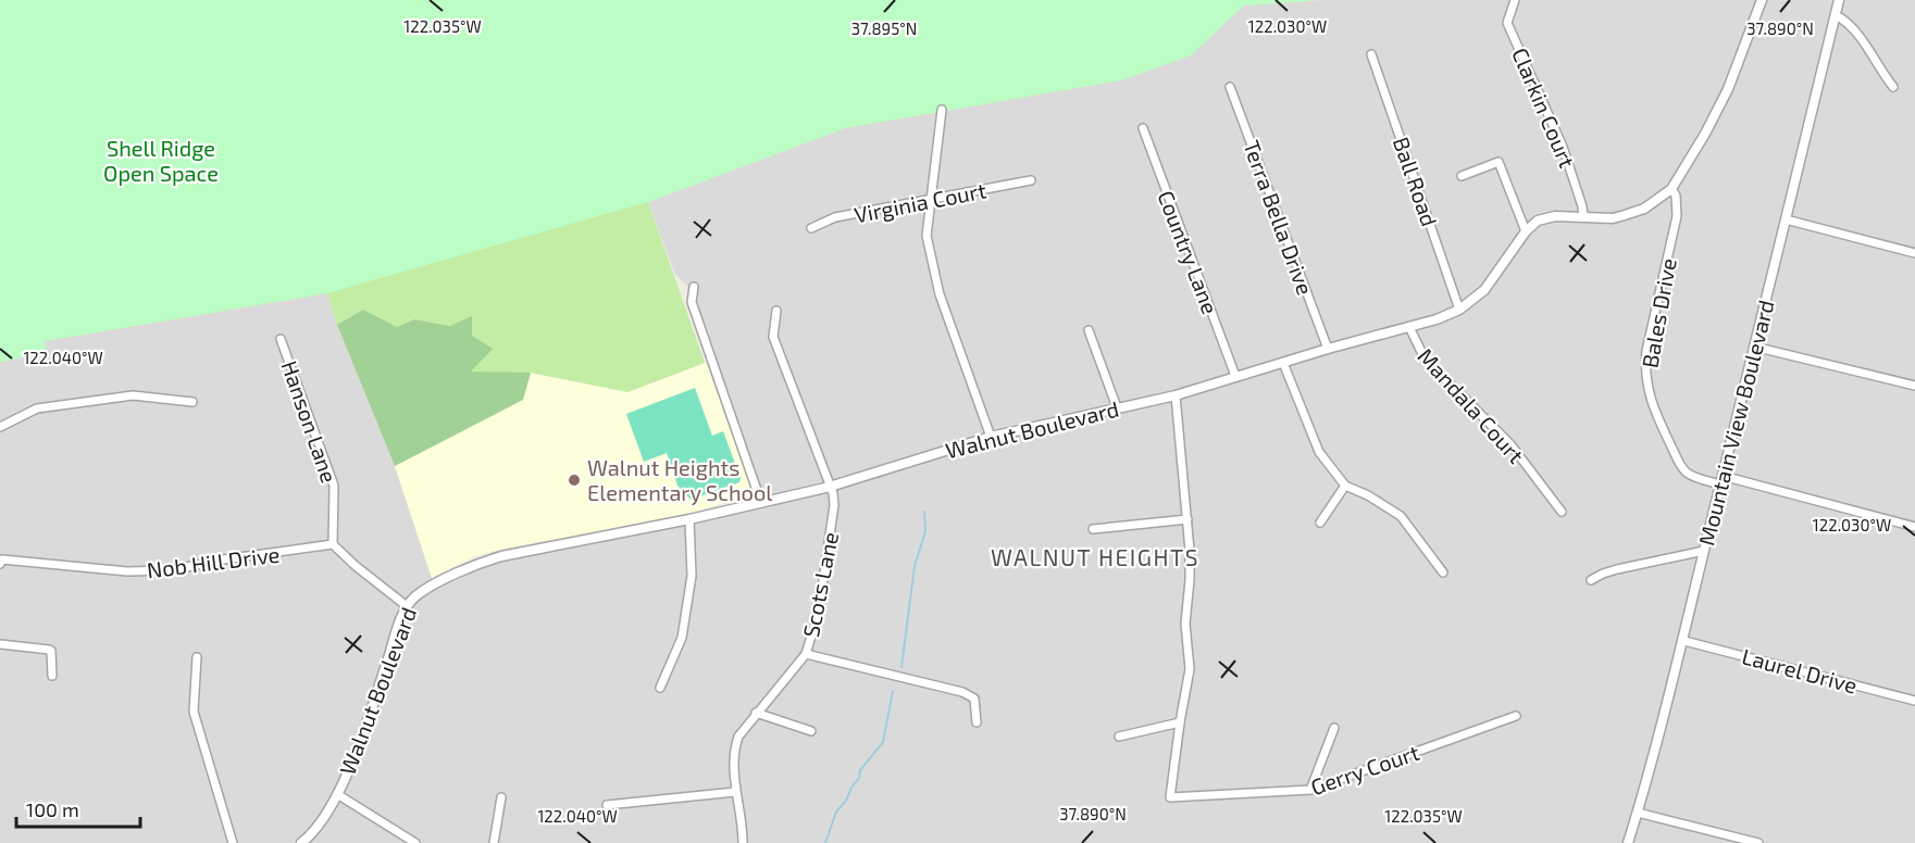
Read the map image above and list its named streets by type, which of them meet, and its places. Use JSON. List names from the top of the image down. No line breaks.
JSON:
{"streets":{"street":["Clarkin Court","Ball Road","Virginia Court","Terra Bella Drive","Country Lane","Bales Drive","Mandala Court","Hanson Lane","Mountain View Boulevard","Walnut Boulevard","Nob Hill Drive","Scots Lane","Laurel Drive","Gerry Court"]},"crossings":[["Clarkin Court","Walnut Boulevard"],["Ball Road","Walnut Boulevard"],["Terra Bella Drive","Walnut Boulevard"],["Country Lane","Walnut Boulevard"],["Bales Drive","Mountain View Boulevard"],["Bales Drive","Walnut Boulevard"],["Mandala Court","Walnut Boulevard"],["Hanson Lane","Nob Hill Drive"],["Mountain View Boulevard","Laurel Drive"],["Walnut Boulevard","Scots Lane"]],"districts":["WALNUT HEIGHTS"],"parks":["Shell Ridge Open Space"],"places":["Walnut Heights Elementary School"],"scale_bar":"100 m","coordinates":["122.035°W","122.030°W","37.895°N","37.890°N","122.040°W"]}
